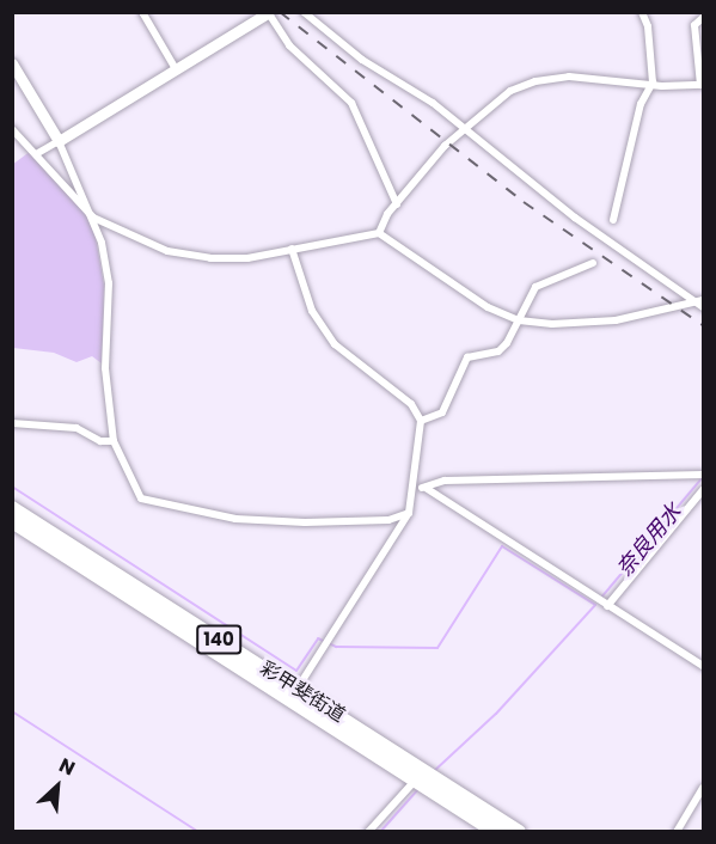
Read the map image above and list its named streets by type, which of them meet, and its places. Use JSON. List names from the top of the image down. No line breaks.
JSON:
{"streets":{"highway":["140","彩甲斐街道"]},"water":["奈良用水"],"north":"top right"}
